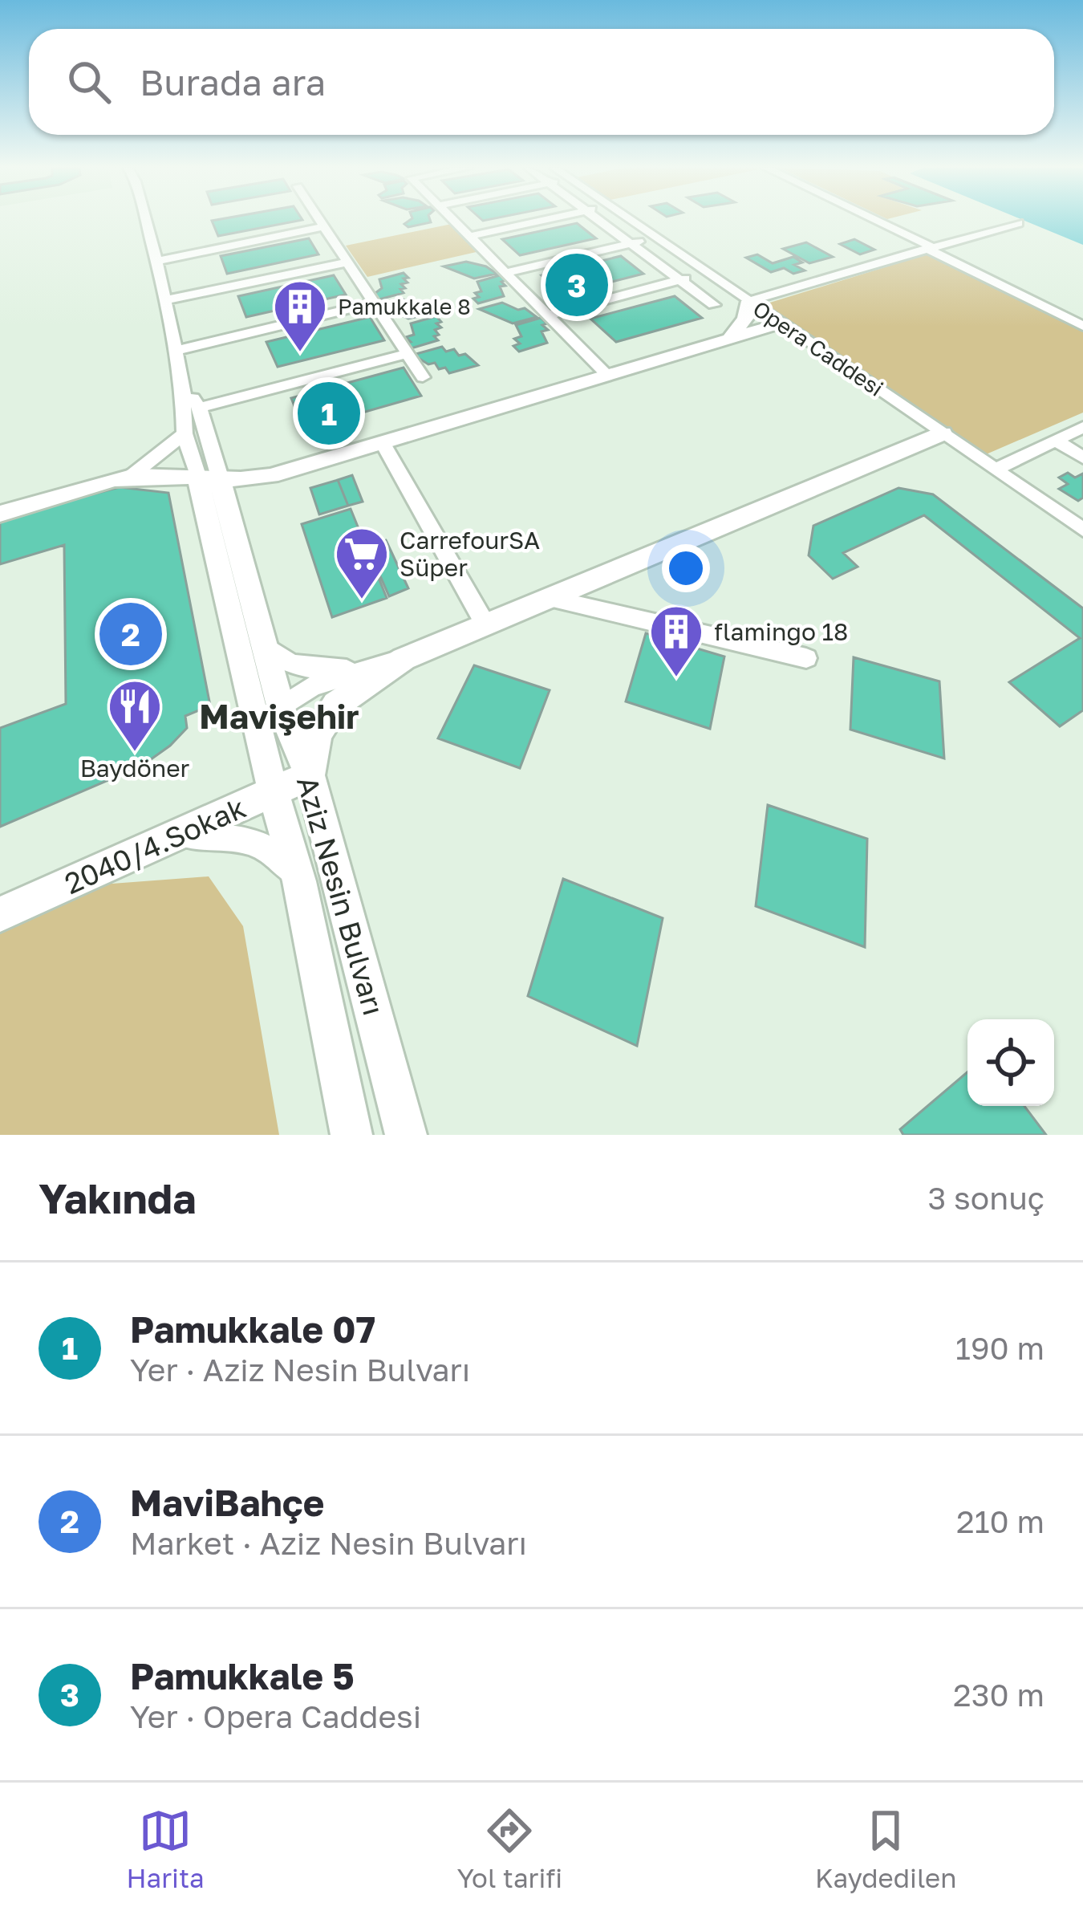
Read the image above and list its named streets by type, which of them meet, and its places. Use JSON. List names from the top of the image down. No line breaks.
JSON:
{"streets":{"street":["Opera Caddesi","2040/4.Sokak","Aziz Nesin Bulvarı"]},"crossings":[["2040/4.Sokak","Aziz Nesin Bulvarı"]],"districts":["Mavişehir"],"places":{"building":["Pamukkale 8","flamingo 18"],"supermarket":["CarrefourSA Süper"],"restaurant":["Baydöner"]},"page":{"search":"Burada ara","pins":["3","1","2"],"heading":["Yakında","3 sonuç"],"list":[{"mark":"1","name":"Pamukkale 07","note":"Yer · Aziz Nesin Bulvarı","value":"190 m"},{"mark":"2","name":"MaviBahçe","note":"Market · Aziz Nesin Bulvarı","value":"210 m"},{"mark":"3","name":"Pamukkale 5","note":"Yer · Opera Caddesi","value":"230 m"}],"nav":["Harita","Yol tarifi","Kaydedilen"]}}
